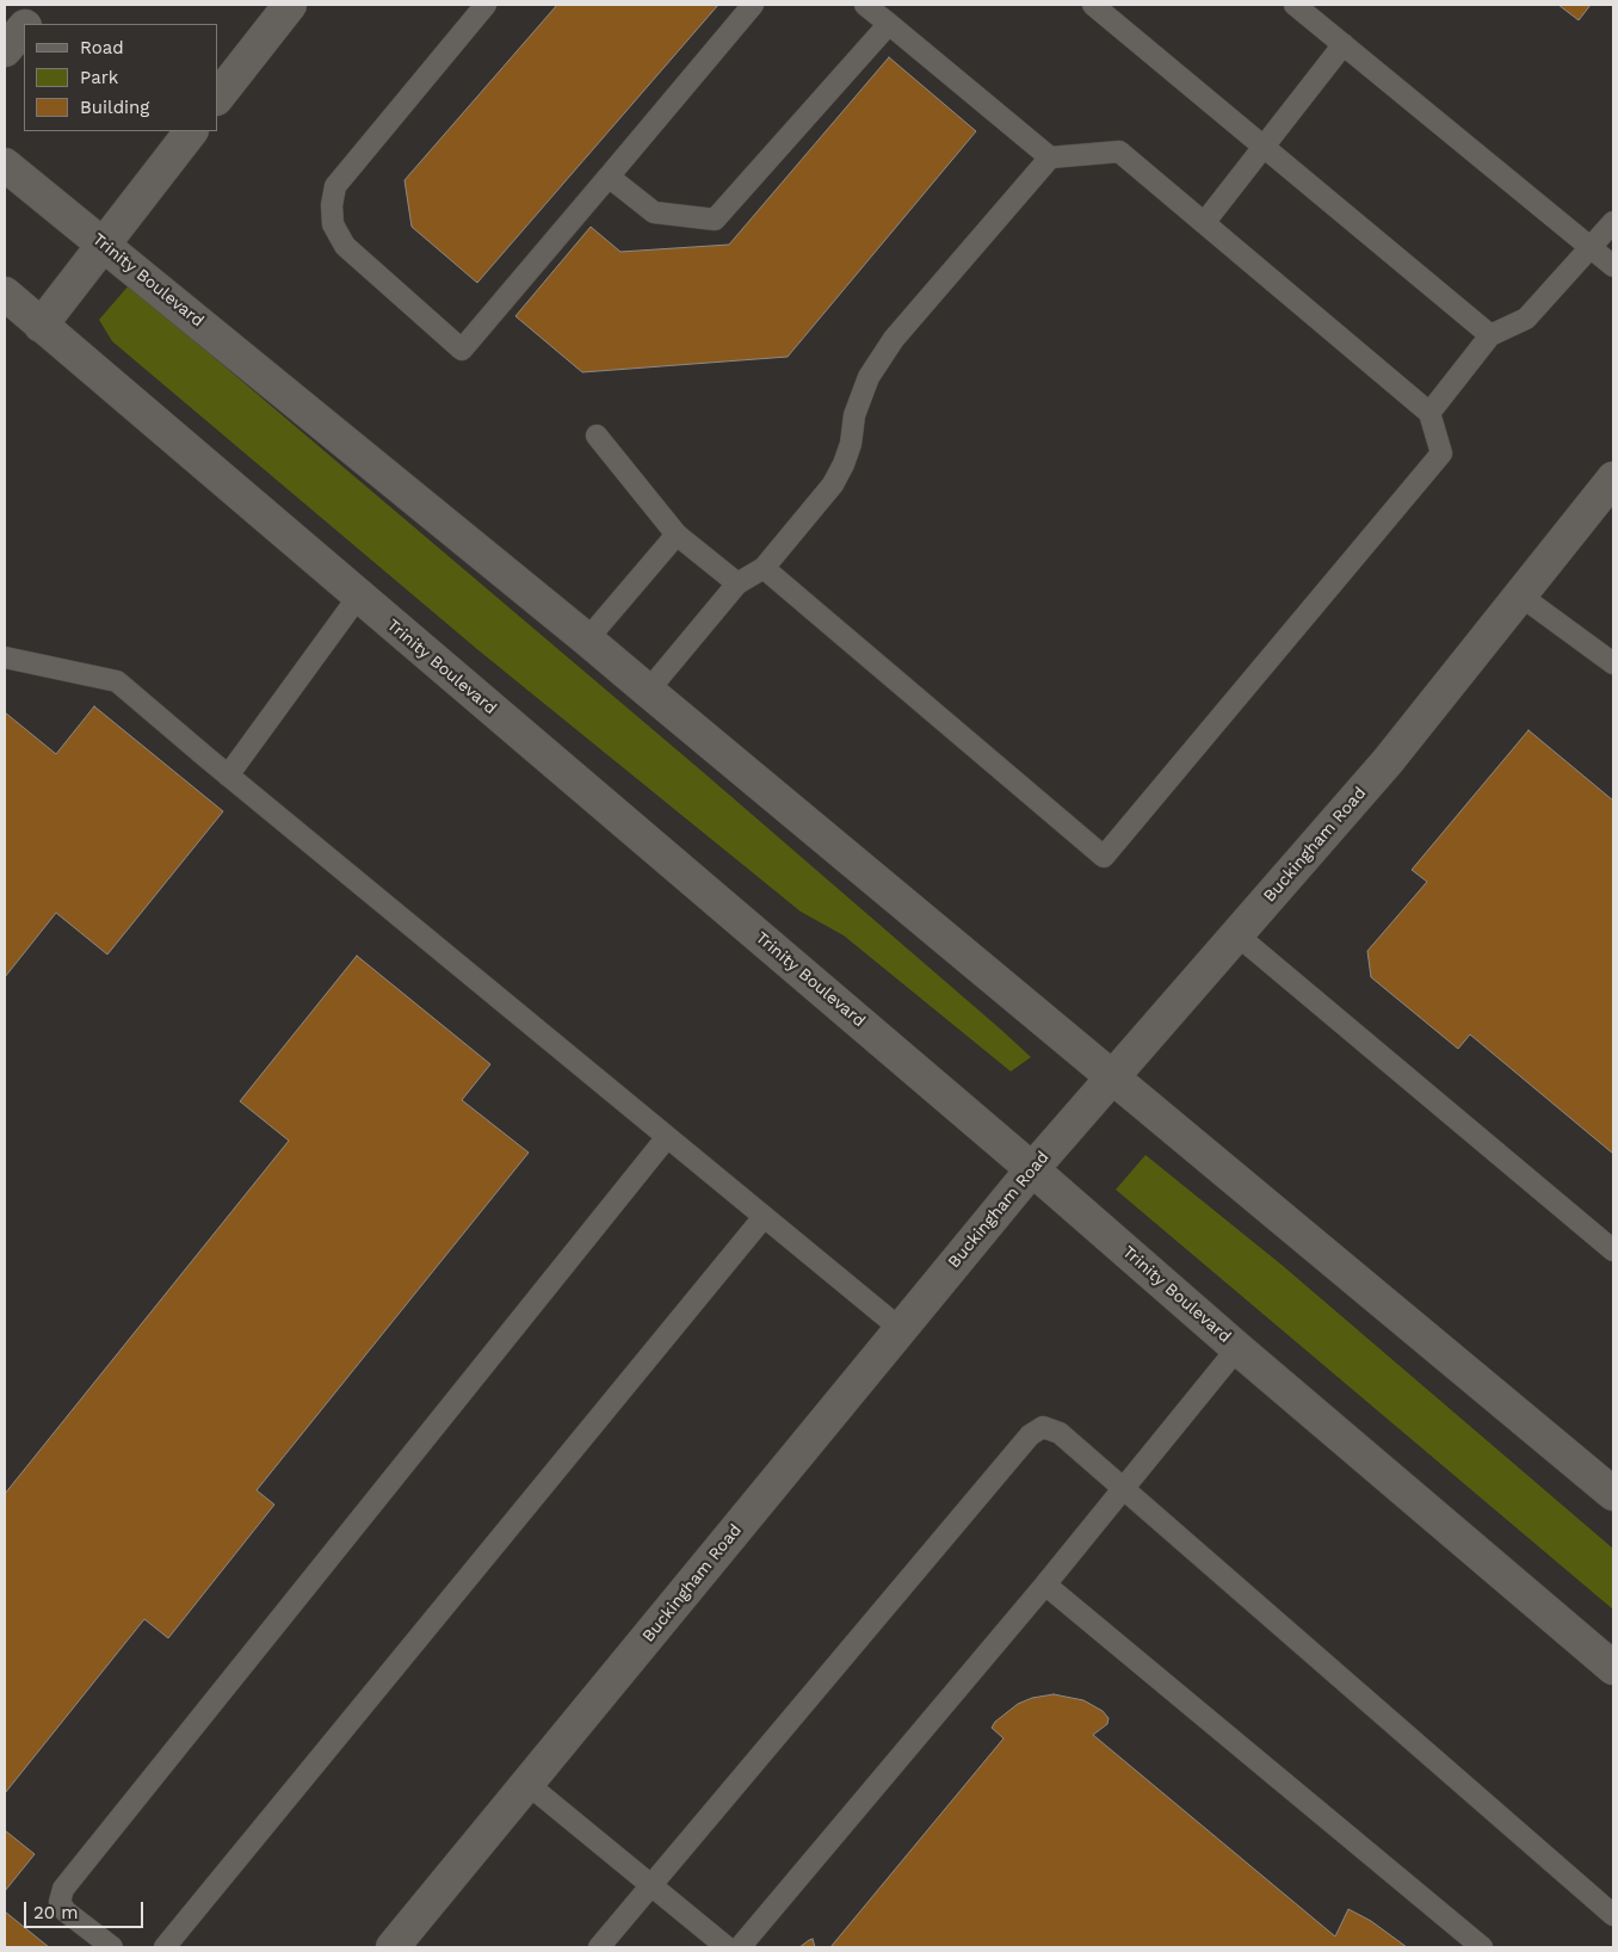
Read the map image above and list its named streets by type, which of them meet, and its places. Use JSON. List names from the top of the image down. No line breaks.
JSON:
{"streets":{"main road":["Trinity Boulevard","Buckingham Road"]},"crossings":[["Trinity Boulevard","Buckingham Road"]],"legend":["Road","Park","Building"],"scale_bar":"20 m"}
